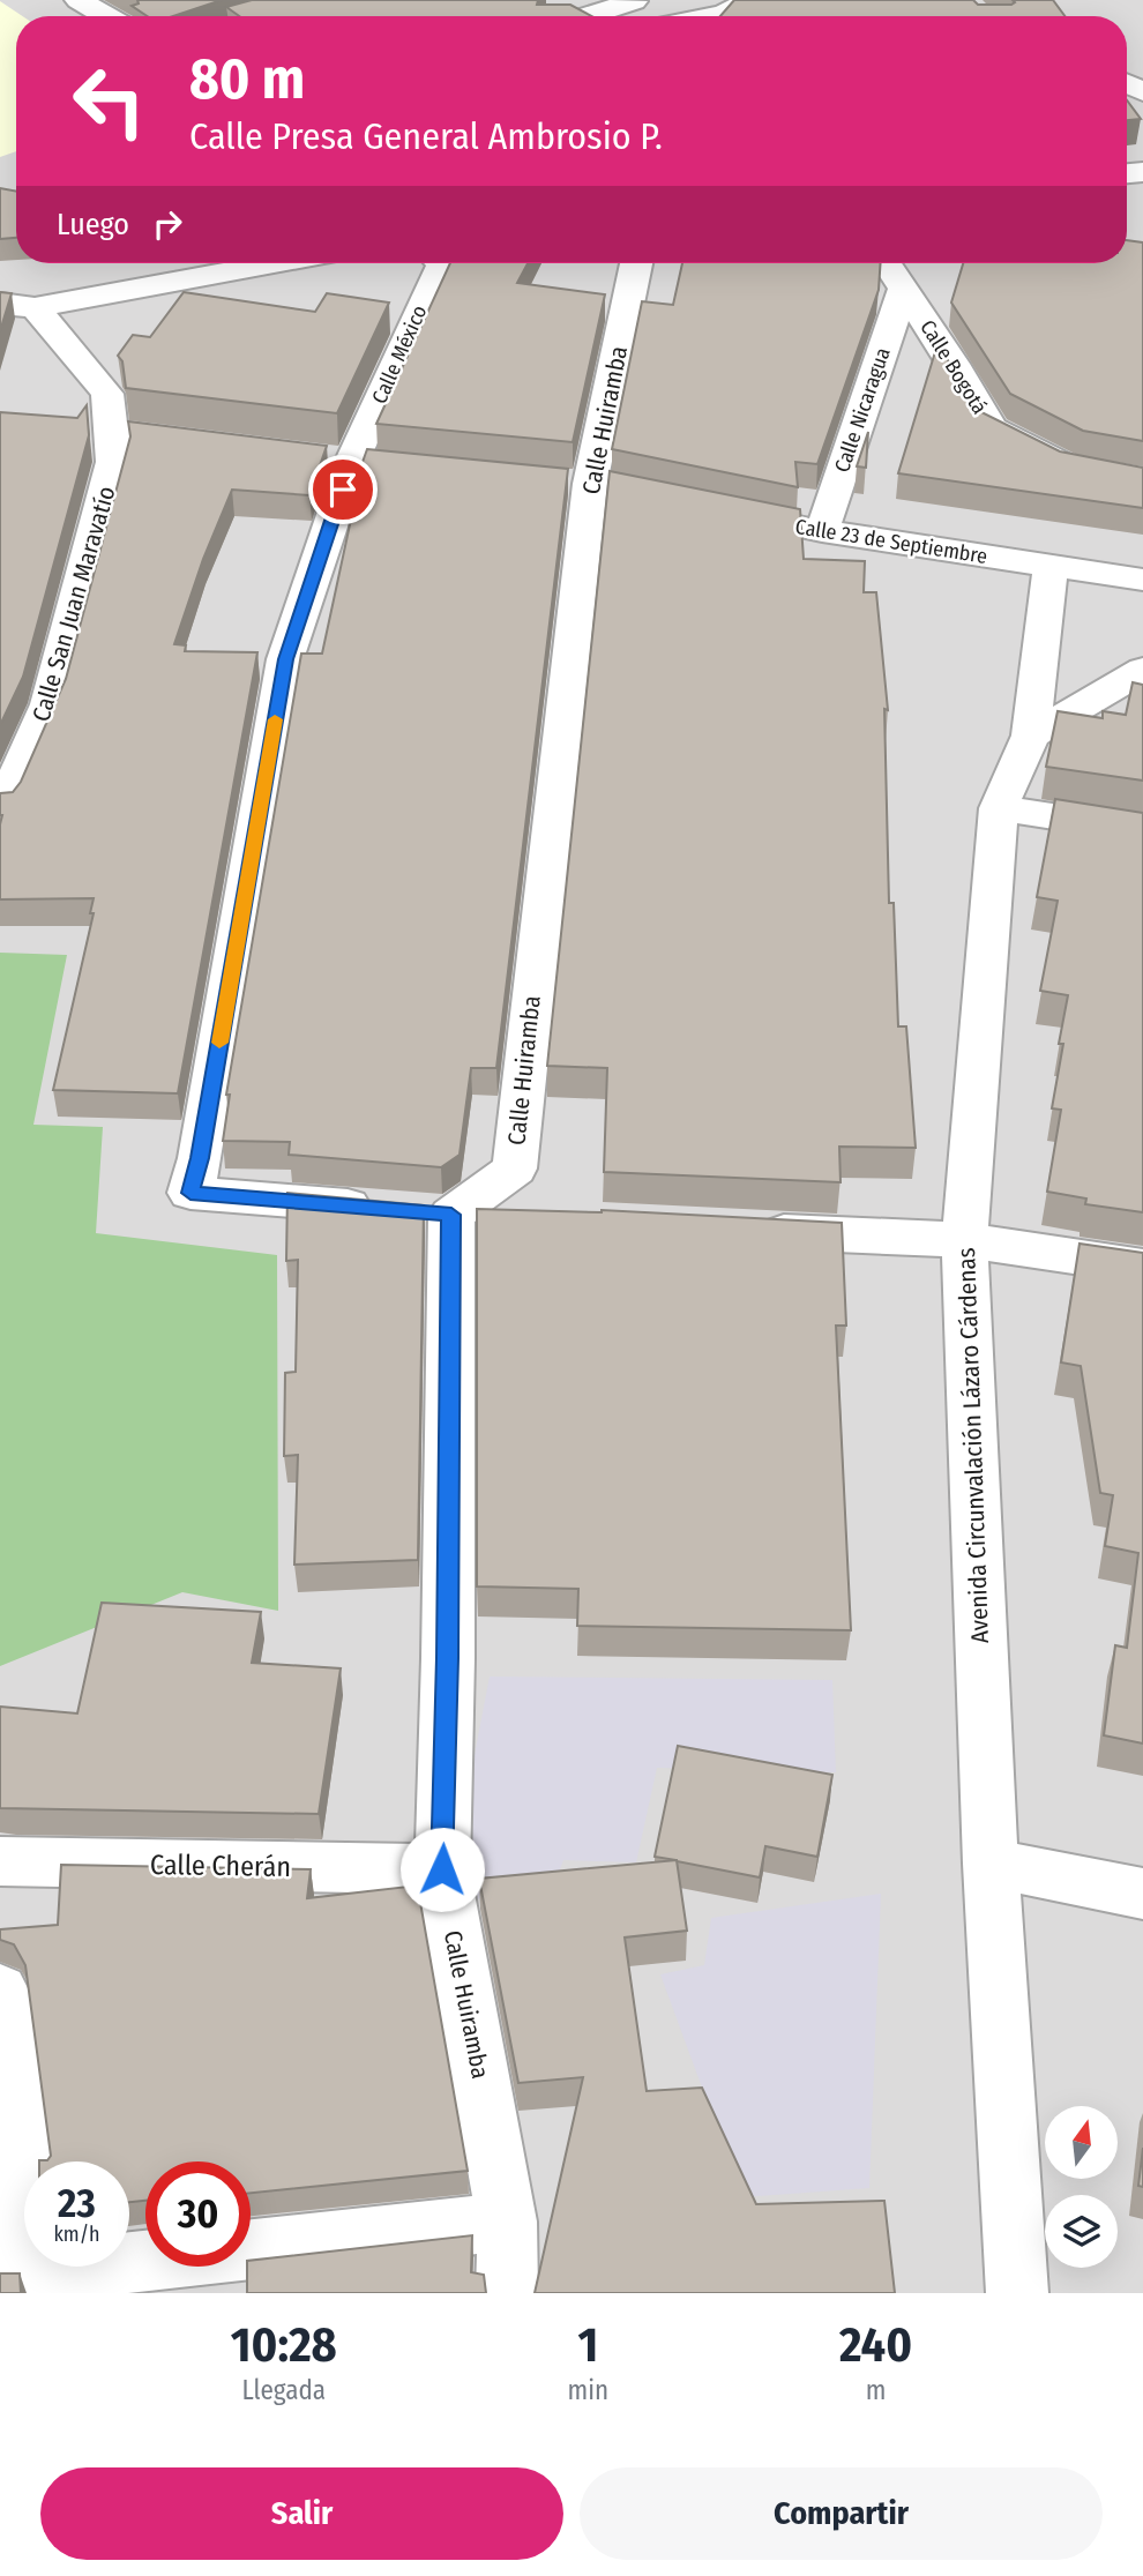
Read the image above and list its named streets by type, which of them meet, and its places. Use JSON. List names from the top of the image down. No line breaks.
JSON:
{"streets":{"street":["Calle México","Calle Bogotá","Calle Nicaragua","Calle Huiramba","Calle 23 de Septiembre","Calle San Juan Maravatío","Avenida Circunvalación Lázaro Cárdenas","Calle Cherán"]},"crossings":[["Calle México","Calle Huiramba"],["Calle Bogotá","Calle Nicaragua"],["Calle Nicaragua","Calle 23 de Septiembre"],["Calle Huiramba","Calle Cherán"],["Calle 23 de Septiembre","Avenida Circunvalación Lázaro Cárdenas"]],"north":"top","page":{"turn":["80 m","Calle Presa General Ambrosio P."],"then":"Luego","speed":"23 km/h","limit":"30","eta":["10:28","Llegada","1","min","240","m"],"buttons":["Salir","Compartir"]}}
